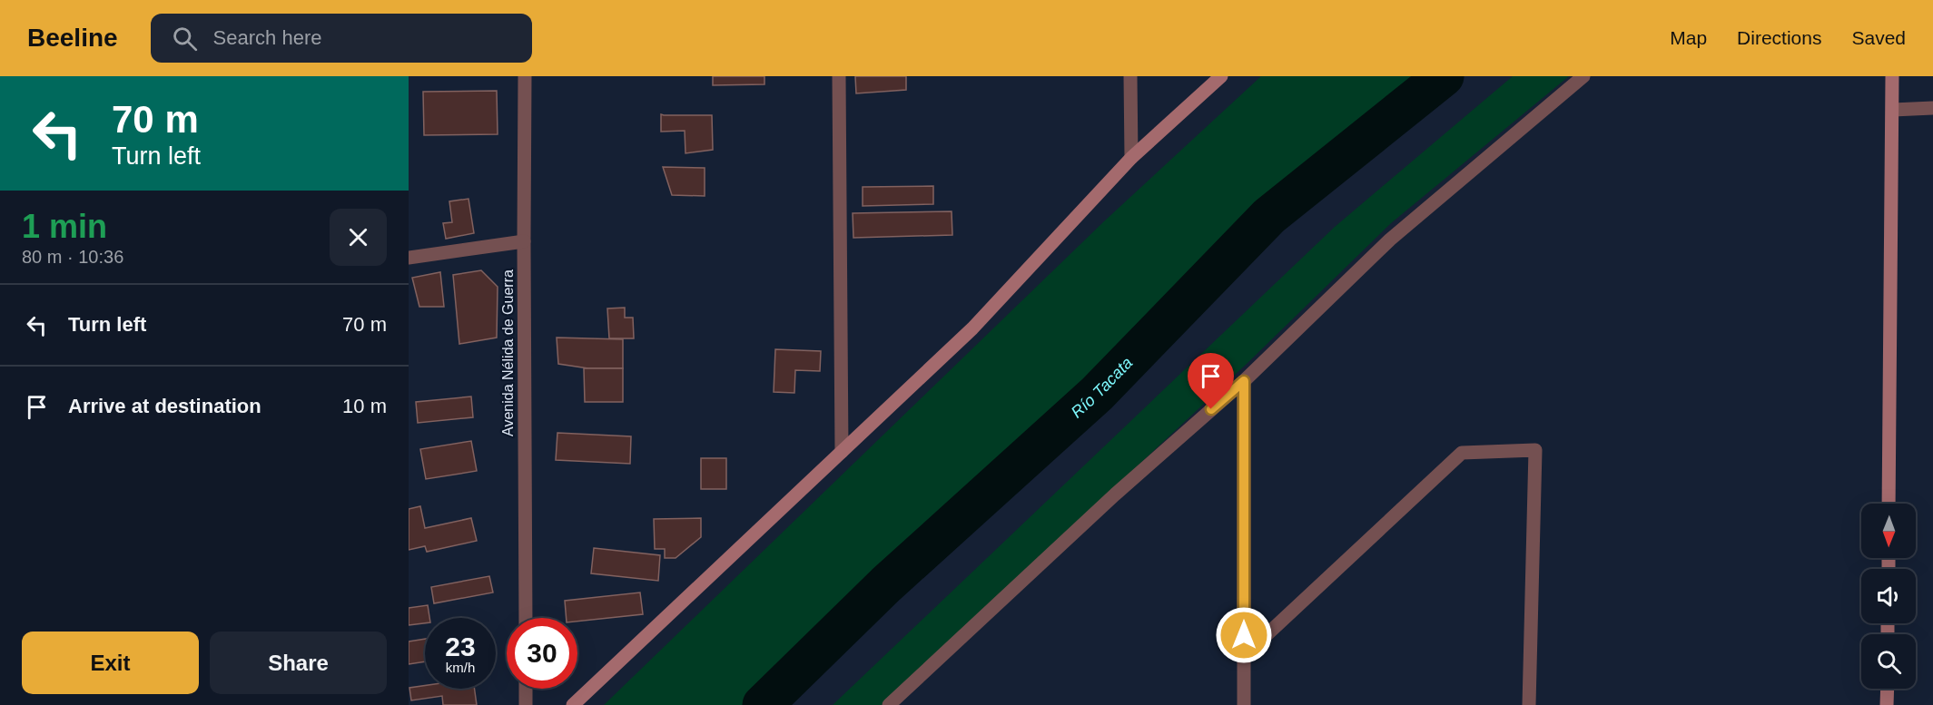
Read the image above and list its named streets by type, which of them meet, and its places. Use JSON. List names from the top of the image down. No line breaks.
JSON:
{"streets":{"street":["Avenida Nélida de Guerra"]},"water":["Río Tacata"],"north":"bottom","page":{"header":"Beeline","search":"Search here","nav":["Map","Directions","Saved"],"turn":["70 m","Turn left"],"heading":["1 min","80 m · 10:36"],"list":[{"name":"Turn left","value":"70 m"},{"name":"Arrive at destination","value":"10 m"}],"speed":"23 km/h","limit":"30","buttons":["Exit","Share"]}}
